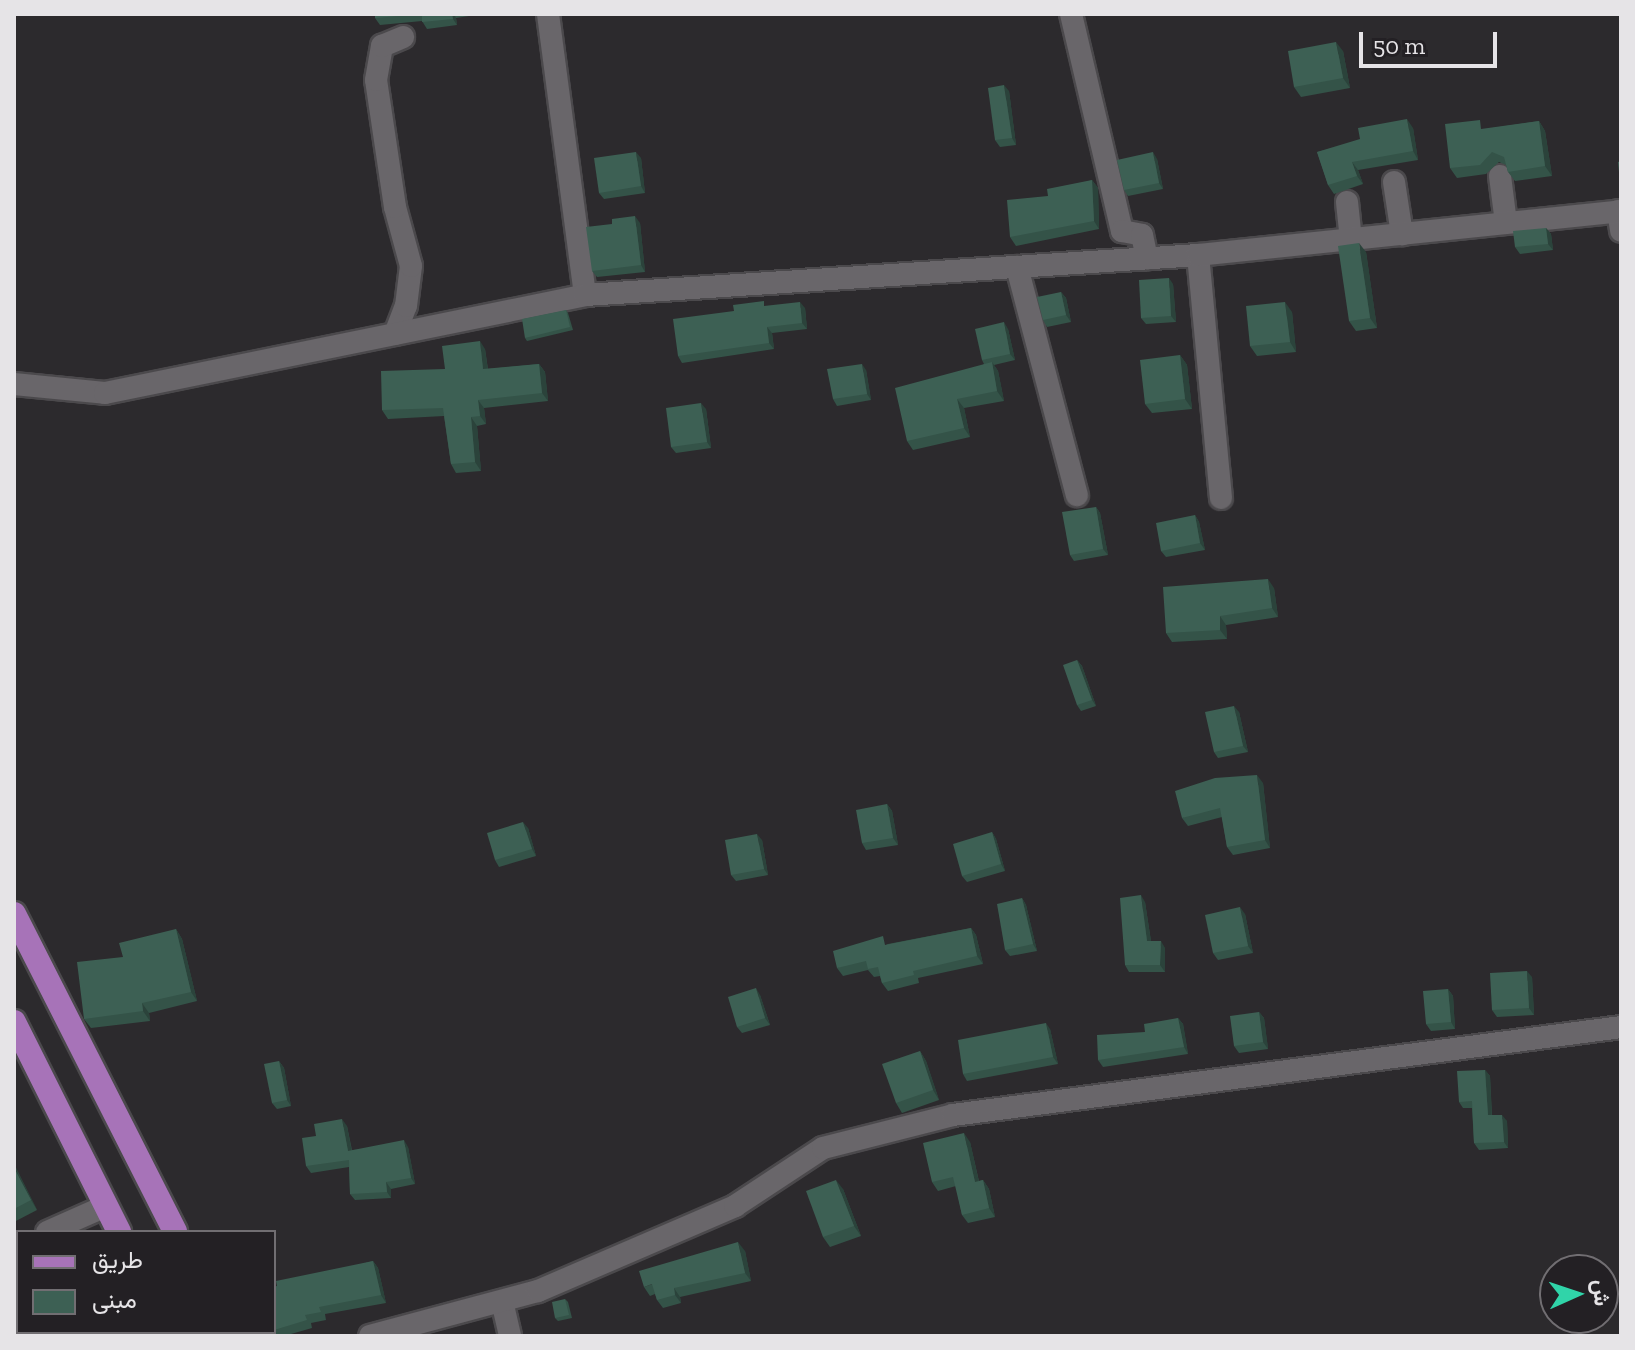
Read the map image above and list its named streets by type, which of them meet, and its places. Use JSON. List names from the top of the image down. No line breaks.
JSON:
{"legend":["طريق","مبنى"],"scale_bar":"50 m","north":"right"}
